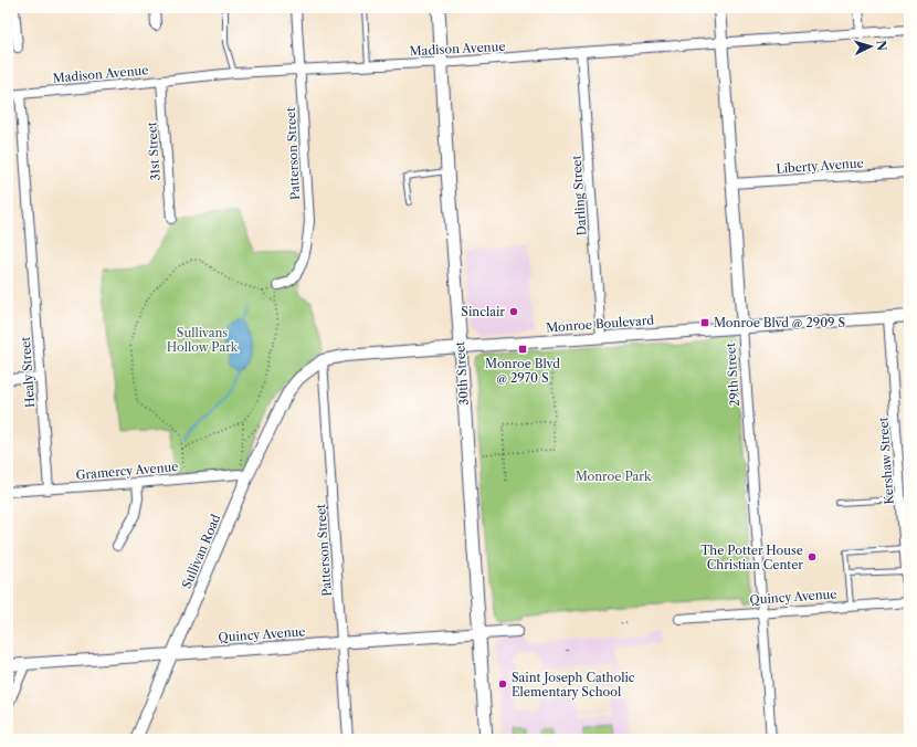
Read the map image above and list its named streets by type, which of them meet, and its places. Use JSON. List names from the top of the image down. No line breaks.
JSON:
{"streets":{"main road":["30th Street"],"street":["Madison Avenue","31st Street","Patterson Street","Liberty Avenue","Darling Street","Monroe Boulevard","Healy Street","29th Street","Kershaw Street","Gramercy Avenue","Sullivan Road","Quincy Avenue"]},"crossings":[["Madison Avenue","31st Street"],["Madison Avenue","Patterson Street"],["Madison Avenue","Darling Street"],["Madison Avenue","Healy Street"],["Madison Avenue","30th Street"],["Madison Avenue","29th Street"],["Patterson Street","Monroe Boulevard"],["Patterson Street","Quincy Avenue"],["Liberty Avenue","29th Street"],["Darling Street","Monroe Boulevard"],["Monroe Boulevard","30th Street"],["Monroe Boulevard","29th Street"],["Monroe Boulevard","Kershaw Street"],["Monroe Boulevard","Sullivan Road"],["Healy Street","Gramercy Avenue"],["30th Street","Quincy Avenue"],["29th Street","Quincy Avenue"],["Kershaw Street","Quincy Avenue"],["Gramercy Avenue","Sullivan Road"],["Sullivan Road","Quincy Avenue"]],"parks":["Sullivans Hollow Park","Monroe Park"],"places":{"other":["Sinclair","The Potter House Christian Center","Saint Joseph Catholic Elementary School"],"transit":["Monroe Blvd @ 2909 S","Monroe Blvd @ 2970 S"]},"north":"right"}
